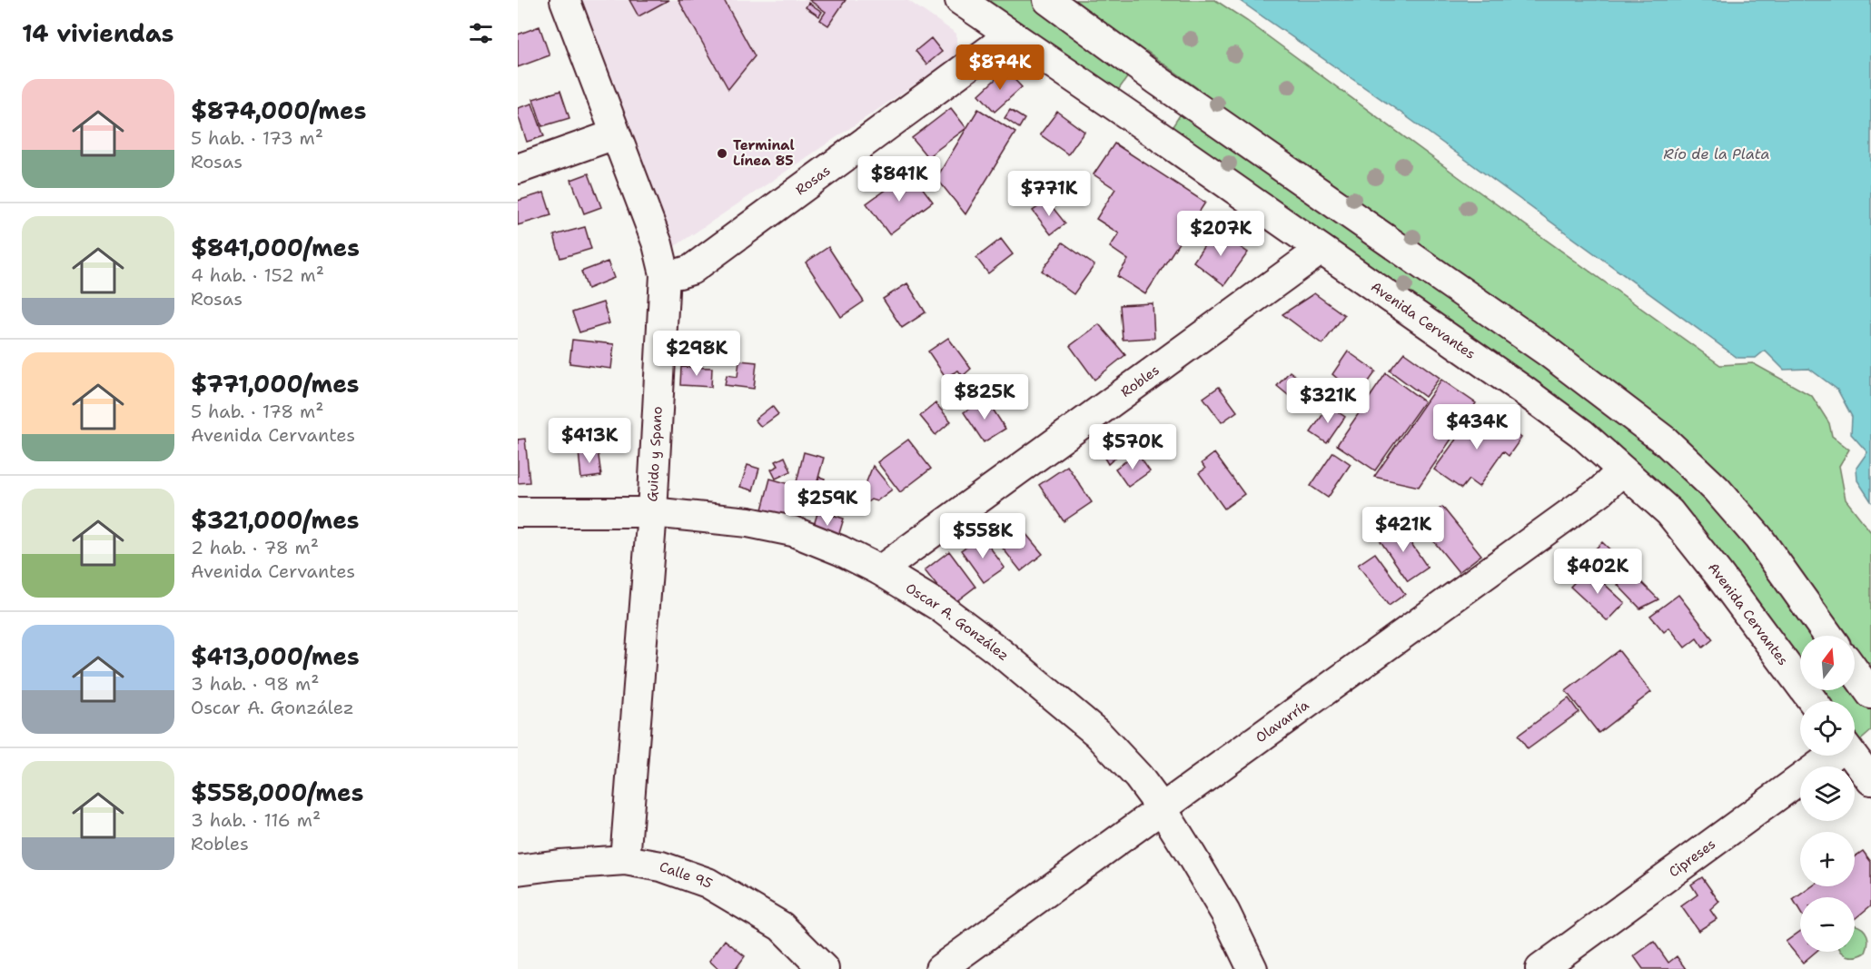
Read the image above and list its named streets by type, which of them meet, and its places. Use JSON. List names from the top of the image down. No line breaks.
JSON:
{"streets":{"street":["Rosas","Avenida Cervantes","Robles","Guido y Spano","Oscar A. González","Olavarría","Cipreses","Calle 95"]},"crossings":[["Rosas","Avenida Cervantes"],["Rosas","Guido y Spano"],["Avenida Cervantes","Robles"],["Avenida Cervantes","Olavarría"],["Robles","Oscar A. González"],["Guido y Spano","Oscar A. González"],["Guido y Spano","Calle 95"],["Oscar A. González","Olavarría"]],"water":["Río de la Plata"],"places":["Terminal Línea 85"],"north":"top","page":{"heading":"14 viviendas","price":["$874K","$841K","$771K","$207K","$298K","$825K","$321K","$434K","$413K","$570K","$259K","$421K","$558K","$402K"],"list":[{"name":"$874,000/mes","note":"5 hab. · 173 m² · Rosas"},{"name":"$841,000/mes","note":"4 hab. · 152 m² · Rosas"},{"name":"$771,000/mes","note":"5 hab. · 178 m² · Avenida Cervantes"},{"name":"$321,000/mes","note":"2 hab. · 78 m² · Avenida Cervantes"},{"name":"$413,000/mes","note":"3 hab. · 98 m² · Oscar A. González"},{"name":"$558,000/mes","note":"3 hab. · 116 m² · Robles"}],"map_buttons":["+","−"]}}
